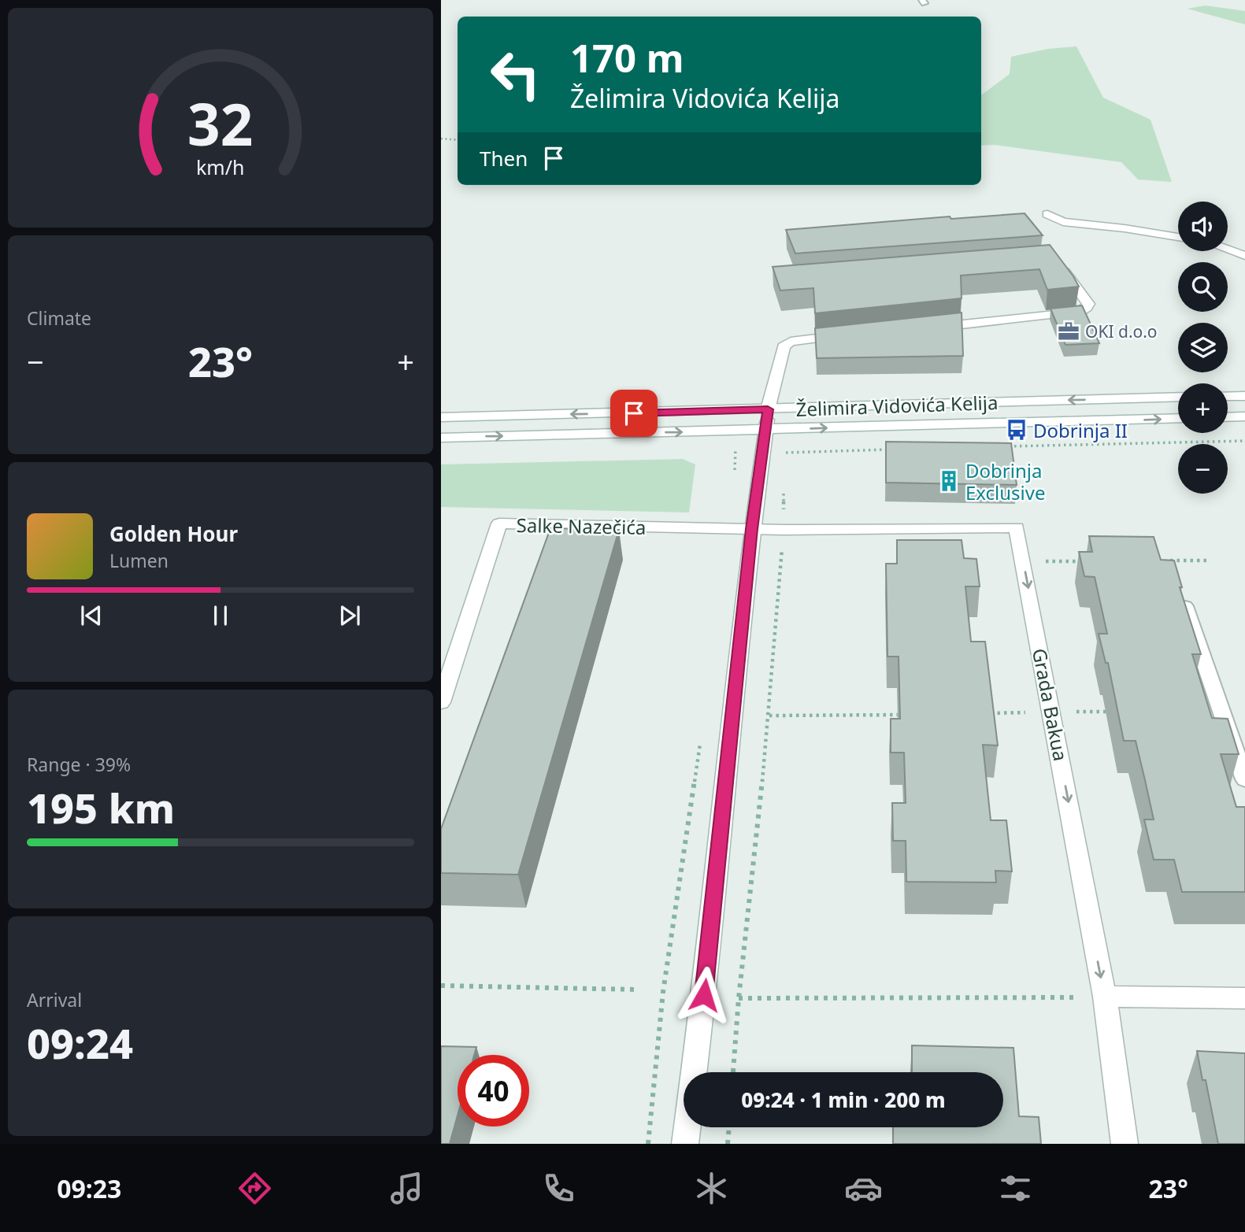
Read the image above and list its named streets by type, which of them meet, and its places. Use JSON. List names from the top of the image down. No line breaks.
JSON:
{"streets":{"street":["Želimira Vidovića Kelija","Salke Nazečića","Grada Bakua"]},"crossings":[["Salke Nazečića","Grada Bakua"]],"one_way":["Grada Bakua"],"places":{"office":["OKI d.o.o"],"bus stop":["Dobrinja II"],"building":["Dobrinja Exclusive"]},"page":{"turn":["170 m","Želimira Vidovića Kelija"],"then":"Then","map_buttons":["+","−"],"tile":["Climate",["Range · 39%","195 km"],["Arrival","09:24"]],"heat":["−","23°","+"],"song":["Golden Hour","Lumen"],"limit":"40","trip":"09:24 · 1 min · 200 m","tabs":["09:23","23°"],"gauge":["32","km/h"]}}
